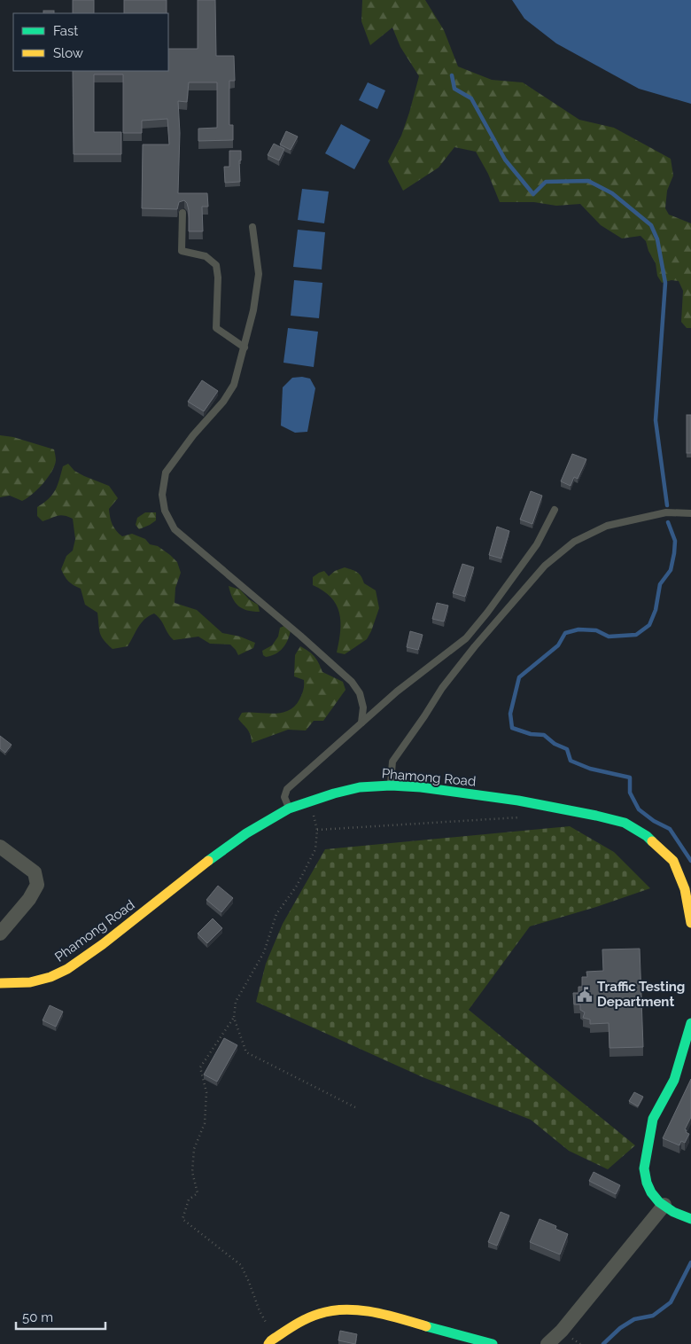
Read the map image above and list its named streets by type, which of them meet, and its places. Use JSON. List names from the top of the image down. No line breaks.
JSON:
{"streets":{"street":["Phamong Road"]},"places":{"public building":["Traffic Testing Department"]},"legend":["Fast","Slow"],"scale_bar":"50 m"}
